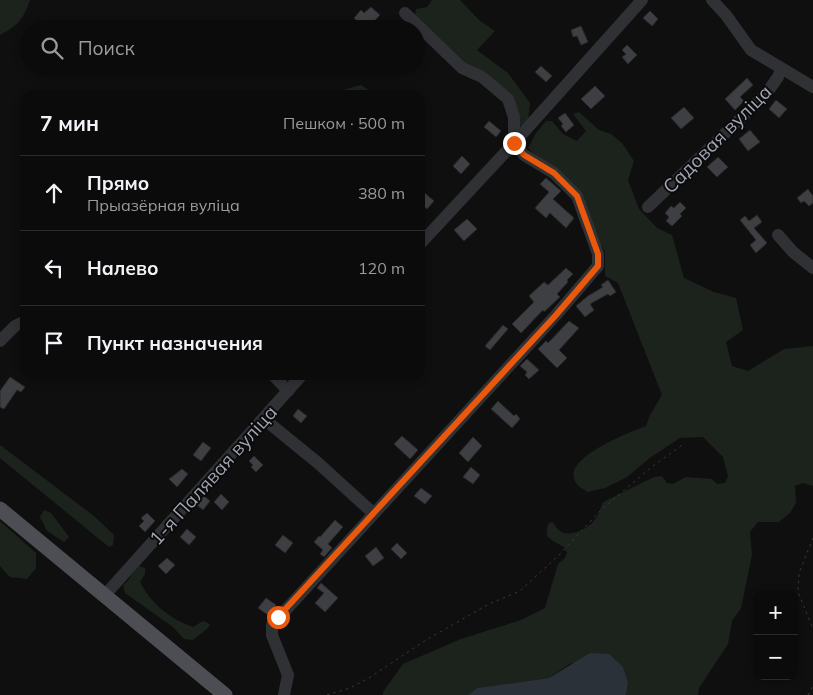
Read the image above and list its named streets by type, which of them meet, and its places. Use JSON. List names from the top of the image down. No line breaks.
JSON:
{"streets":{"street":["Садовая вуліца","1-я Палявая вуліца"]},"page":{"search":"Поиск","heading":["7 мин","Пешком · 500 m"],"list":[["Прямо","Прыазёрная вуліца","380 m"],["Налево","120 m"],"Пункт назначения"],"map_buttons":["+","−"]}}
